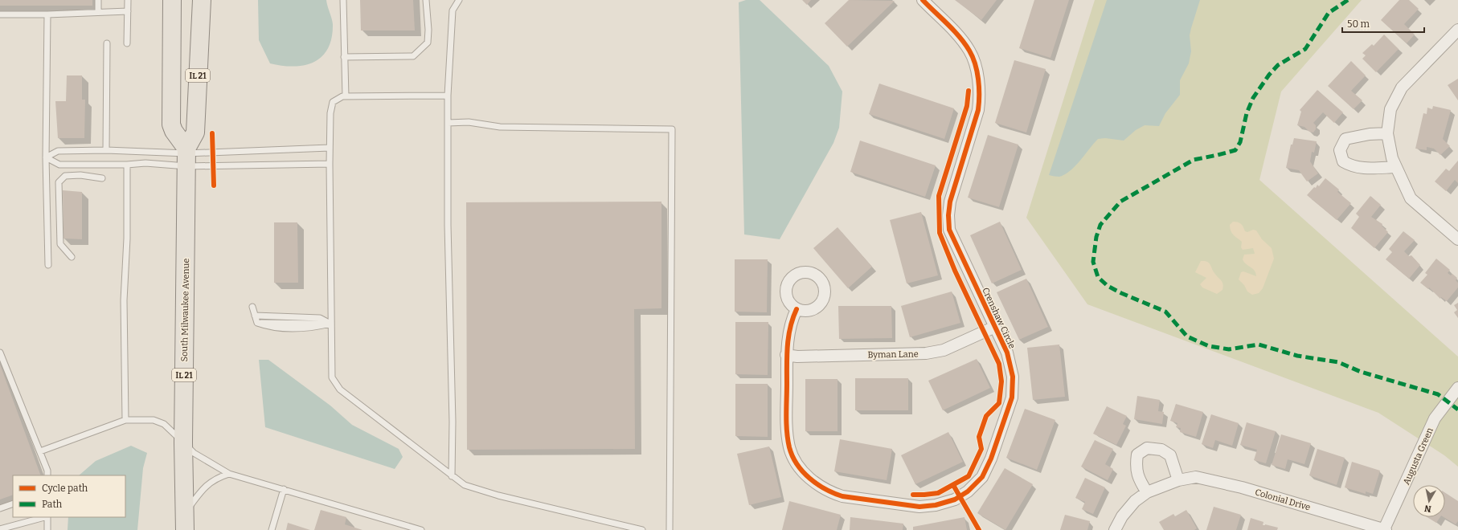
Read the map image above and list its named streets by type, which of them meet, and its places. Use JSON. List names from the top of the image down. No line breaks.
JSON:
{"streets":{"main road":["IL 21","South Milwaukee Avenue"],"street":["Crenshaw Circle","Byman Lane","Augusta Green","Colonial Drive"]},"crossings":[["Crenshaw Circle","Byman Lane"],["Augusta Green","Colonial Drive"]],"legend":["Cycle path","Path"],"scale_bar":"50 m","north":"bottom"}
